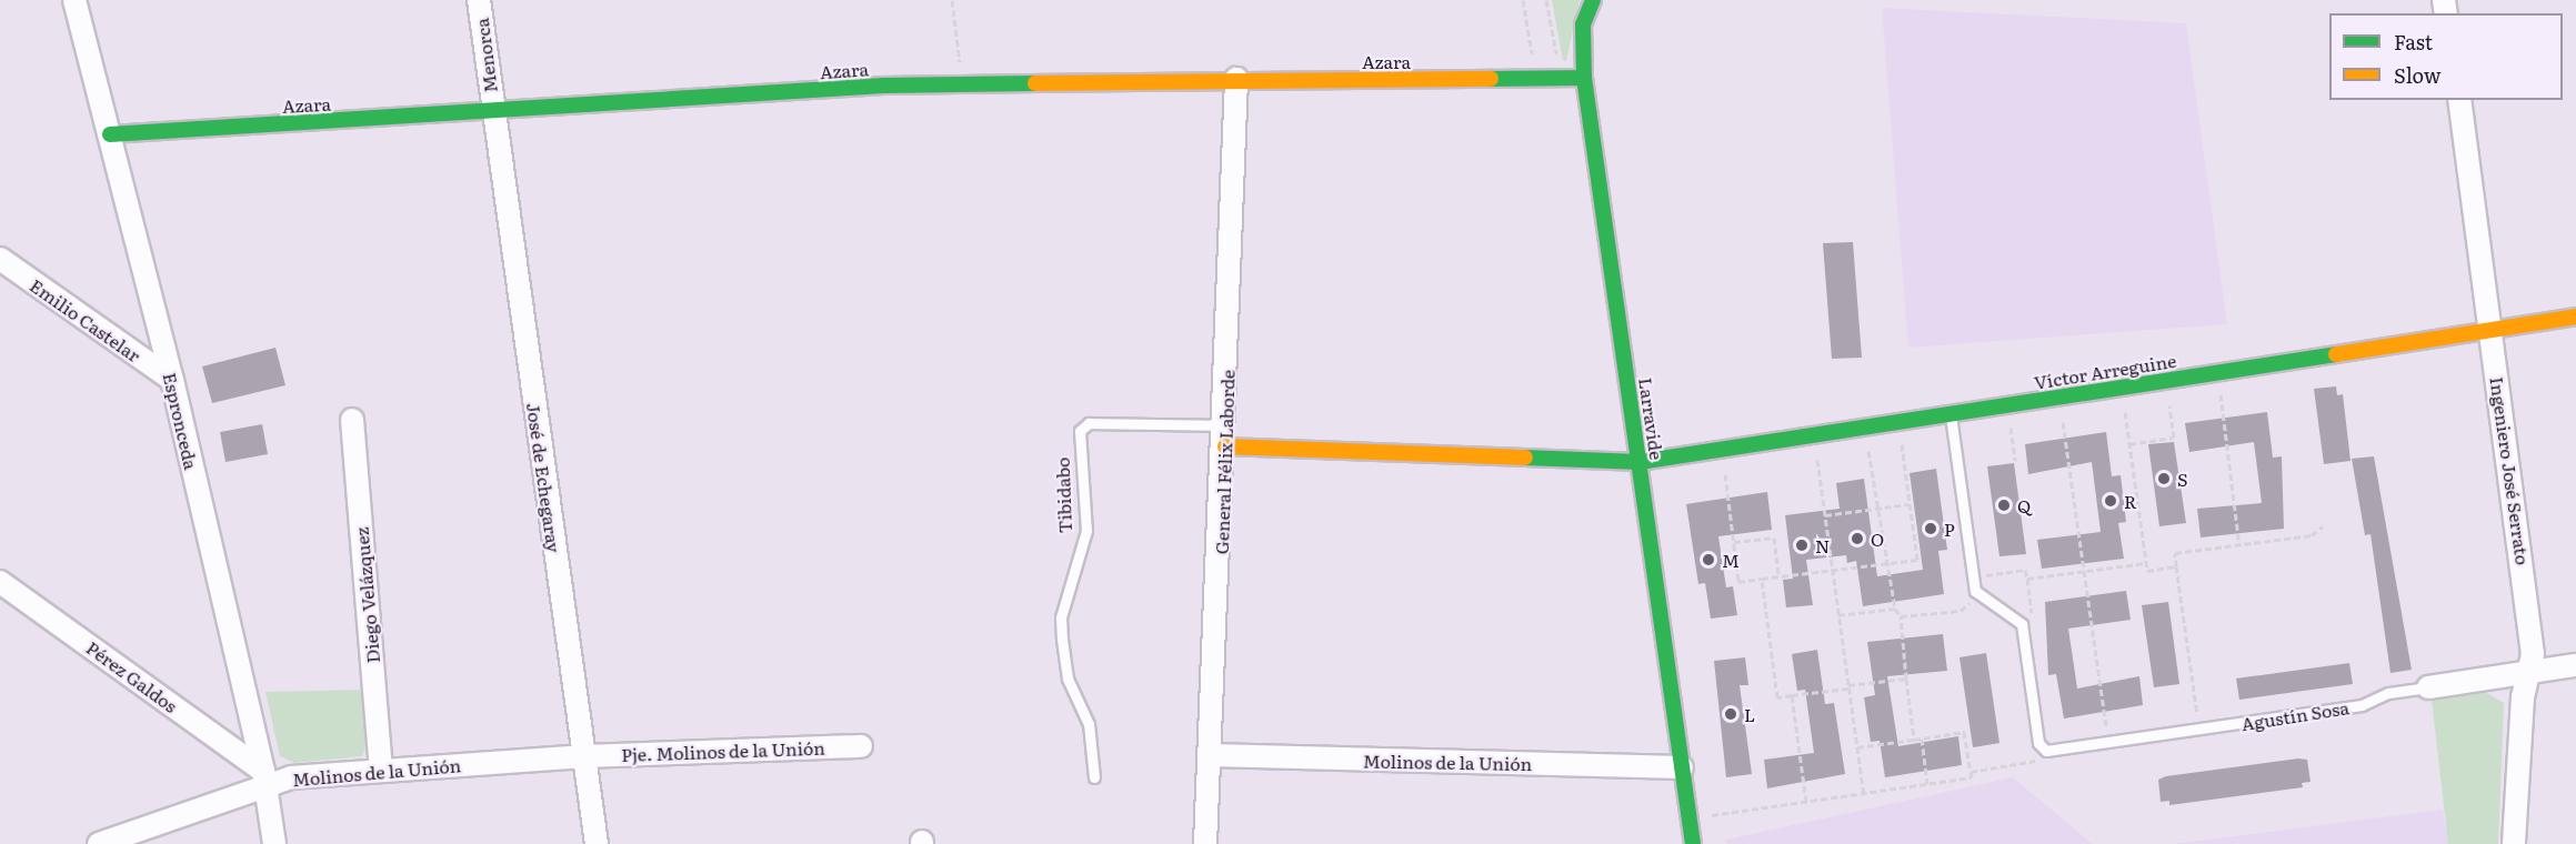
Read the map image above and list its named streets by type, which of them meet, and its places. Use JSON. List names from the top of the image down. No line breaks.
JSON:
{"streets":{"street":["Menorca","Azara","Emilio Castelar","Víctor Arreguine","Larravide","Espronceda","General Félix Laborde","Ingeniero José Serrato","José de Echegaray","Tibidabo","Diego Velázquez","Pérez Galdos","Agustín Sosa","Pje. Molinos de la Unión","Molinos de la Unión"]},"crossings":[["Menorca","Azara"],["Menorca","José de Echegaray"],["Azara","Larravide"],["Azara","Espronceda"],["Azara","General Félix Laborde"],["Azara","José de Echegaray"],["Emilio Castelar","Espronceda"],["Víctor Arreguine","Larravide"],["Víctor Arreguine","Ingeniero José Serrato"],["Víctor Arreguine","Tibidabo"],["Larravide","Tibidabo"],["Larravide","Molinos de la Unión"],["Espronceda","Pérez Galdos"],["Espronceda","Molinos de la Unión"],["General Félix Laborde","Tibidabo"],["General Félix Laborde","Molinos de la Unión"],["Ingeniero José Serrato","Agustín Sosa"],["José de Echegaray","Pje. Molinos de la Unión"],["José de Echegaray","Molinos de la Unión"],["Diego Velázquez","Molinos de la Unión"],["Pérez Galdos","Molinos de la Unión"],["Pje. Molinos de la Unión","Molinos de la Unión"]],"places":["S","R","Q","P","O","N","M","L"],"legend":["Fast","Slow"]}
